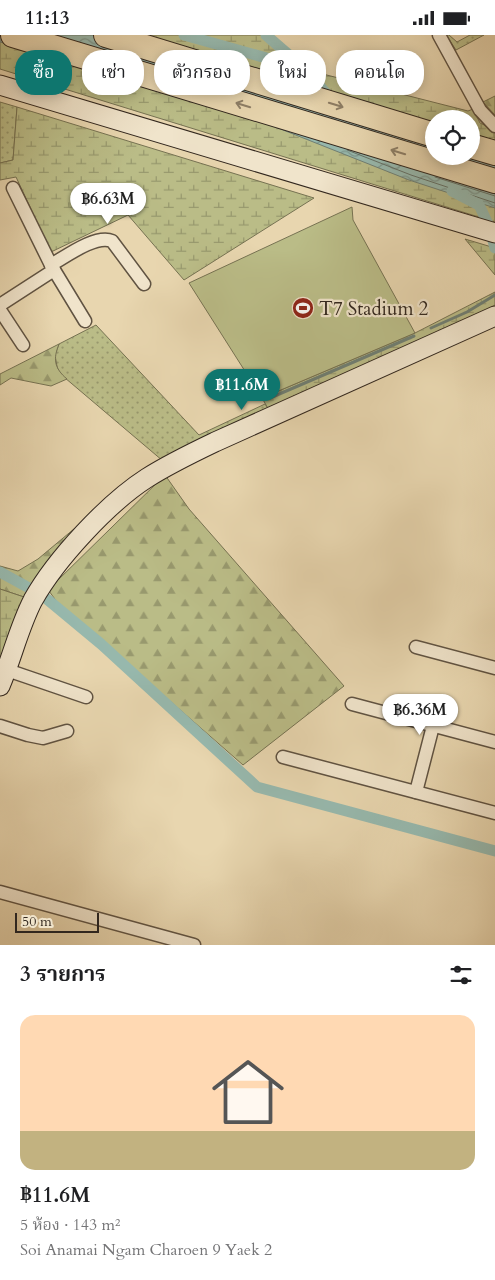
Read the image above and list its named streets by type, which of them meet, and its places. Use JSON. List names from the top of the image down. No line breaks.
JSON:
{"places":{"sports":["T7 Stadium 2"]},"scale_bar":"50 m","page":{"status":"11:13","chip":["ซื้อ","เช่า","ตัวกรอง","ใหม่","คอนโด"],"price":["฿6.63M","฿11.6M","฿6.36M"],"scale":"50 m","heading":"3 รายการ","list":[{"name":"฿11.6M","note":"5 ห้อง · 143 m² · Soi Anamai Ngam Charoen 9 Yaek 2"}]}}
